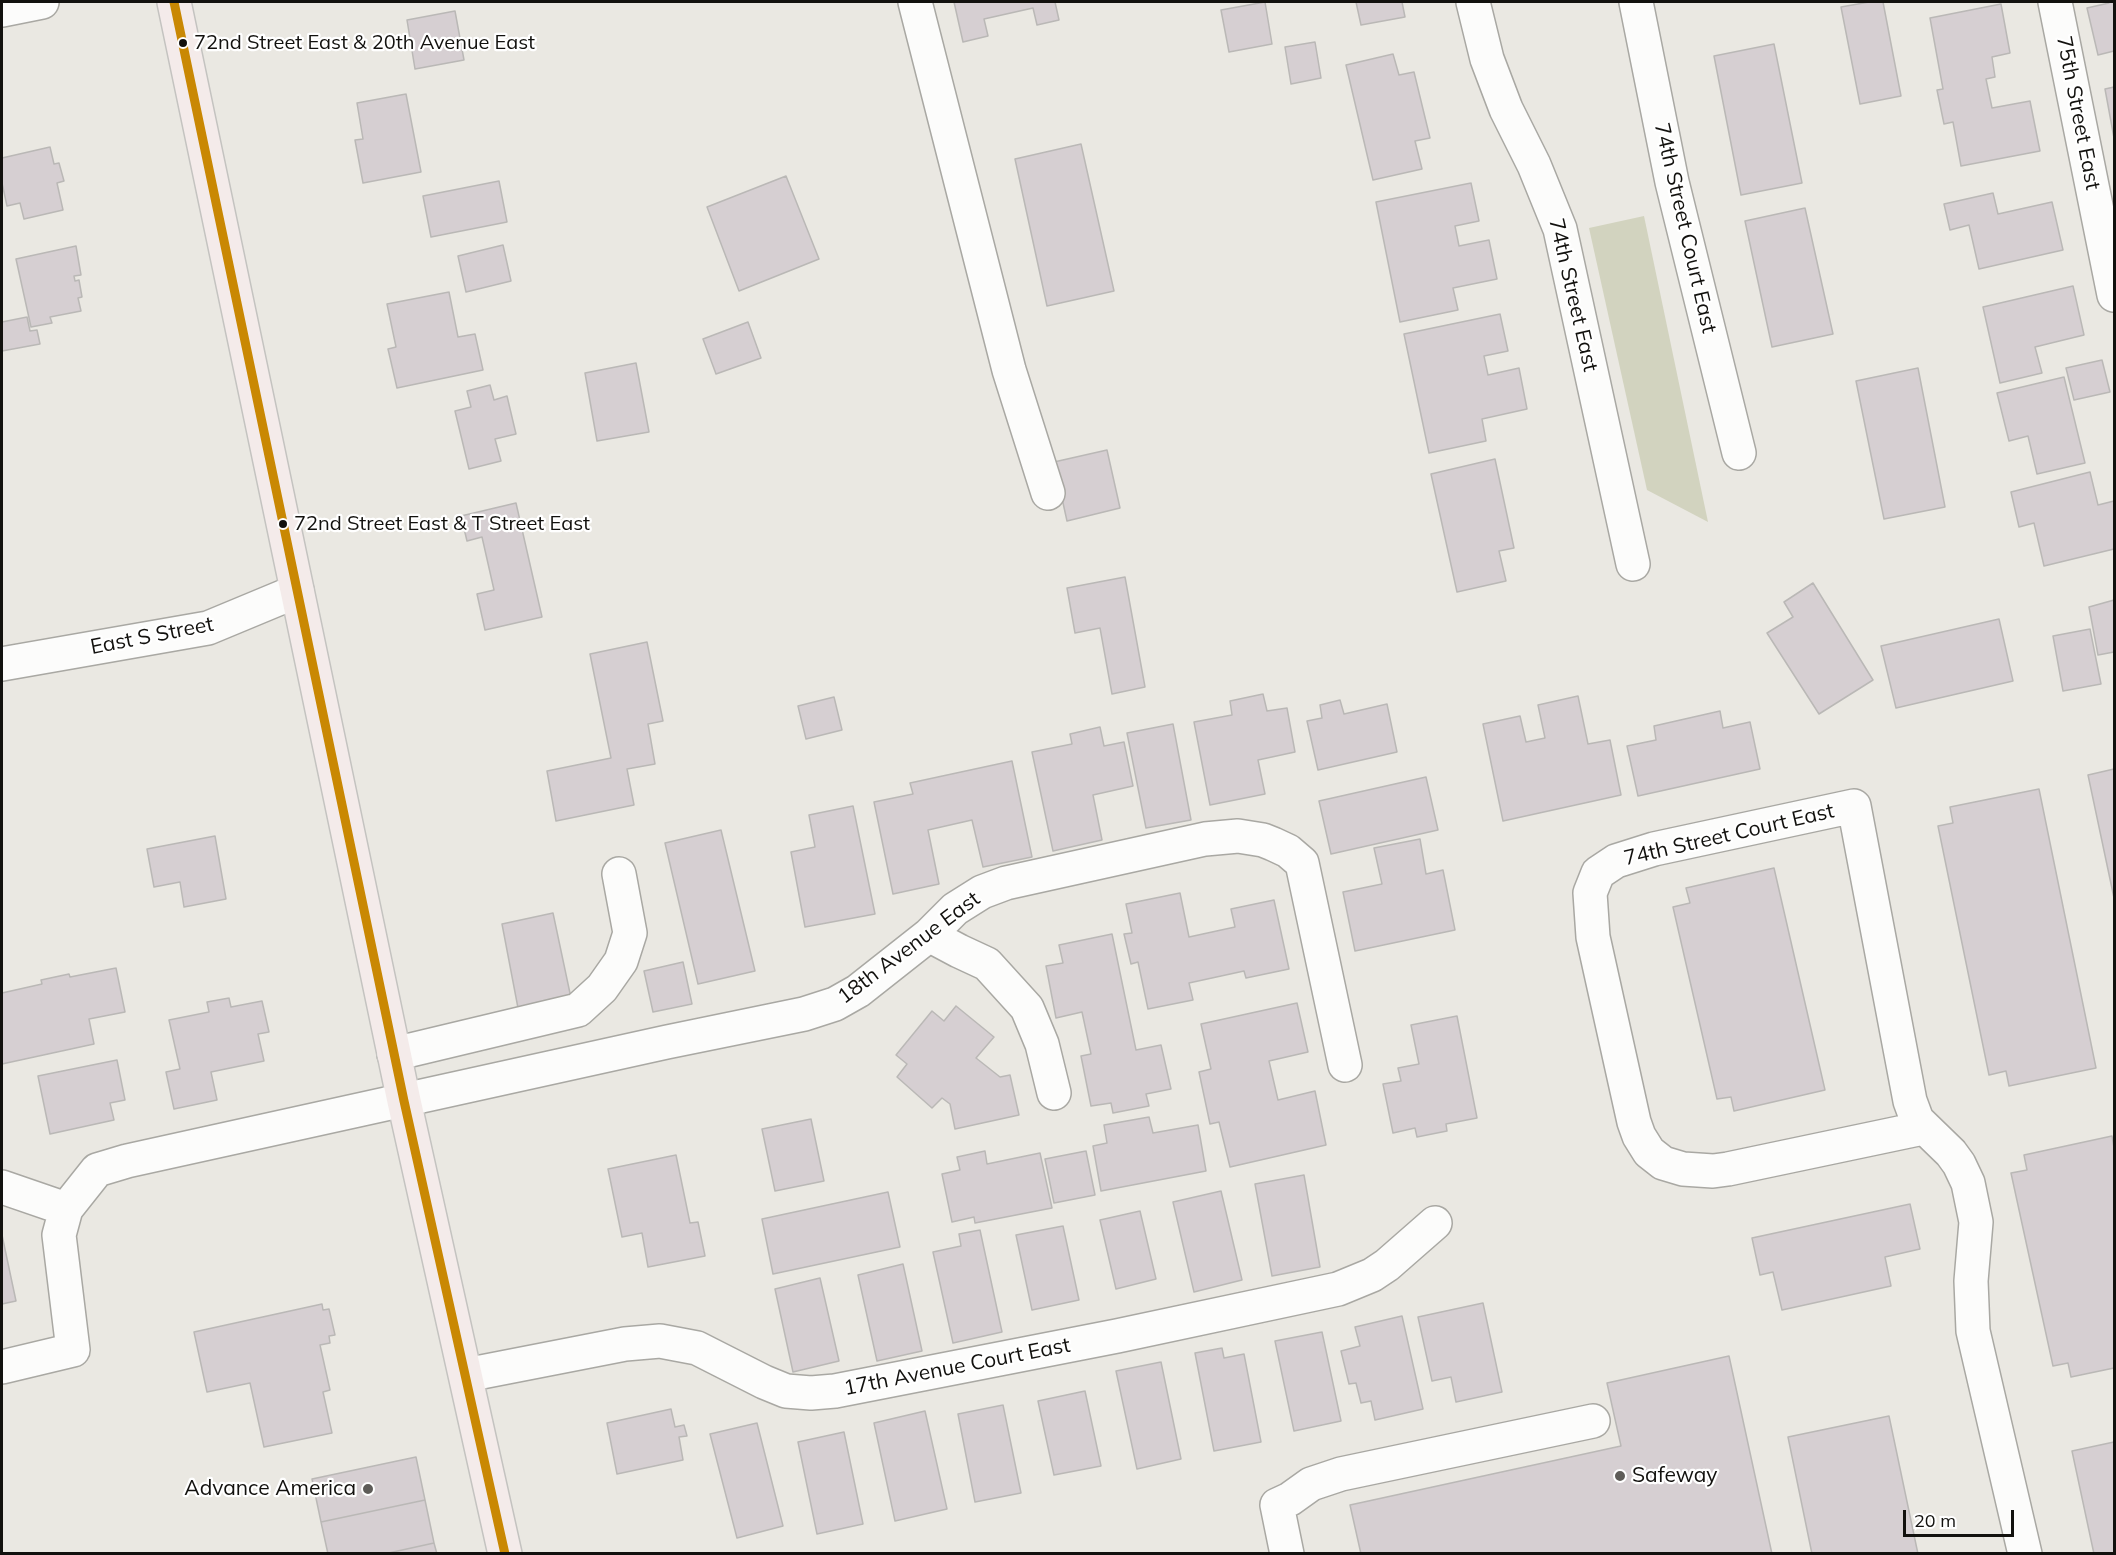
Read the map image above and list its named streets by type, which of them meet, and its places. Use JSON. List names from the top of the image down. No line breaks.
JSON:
{"streets":{"street":["75th Street East","74th Street Court East","74th Street East","East S Street","18th Avenue East","17th Avenue Court East"]},"places":["72nd Street East & 20th Avenue East","72nd Street East & T Street East","Safeway","Advance America"],"scale_bar":"20 m"}
